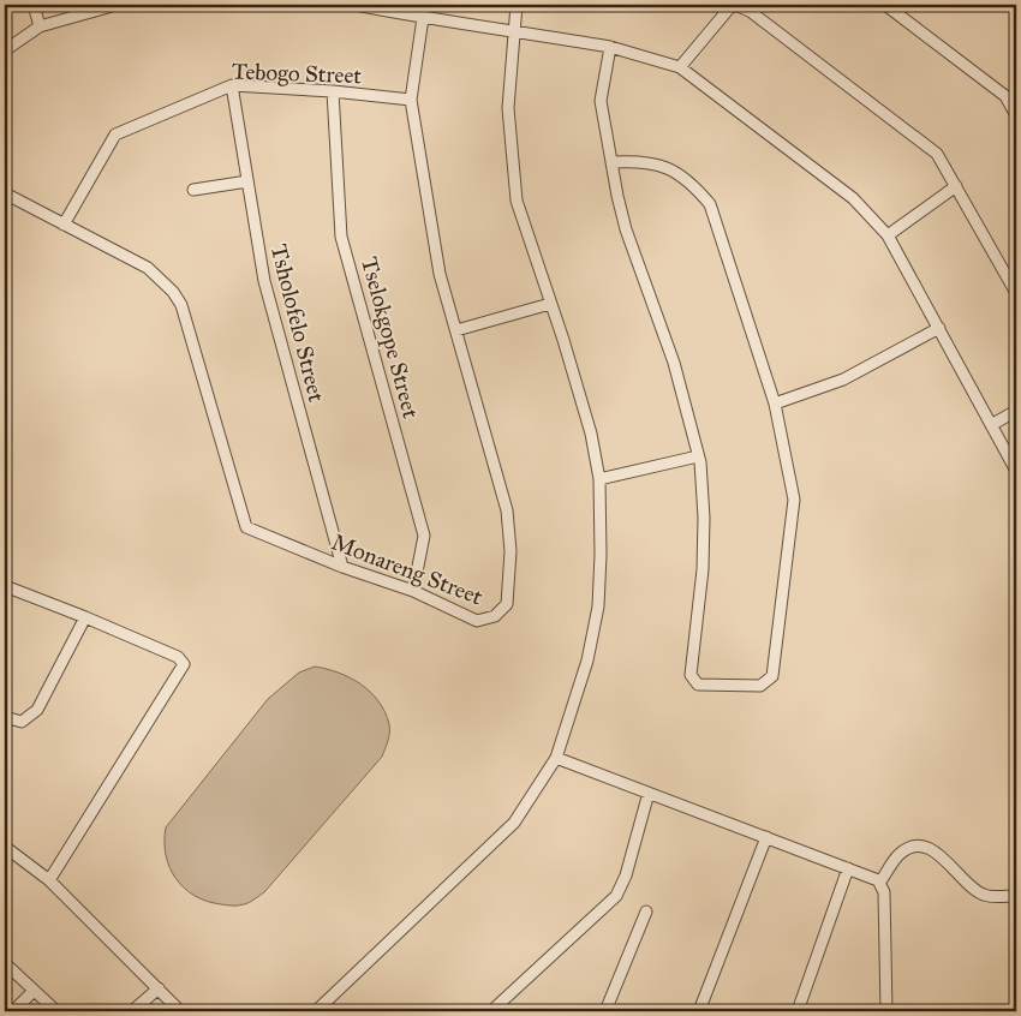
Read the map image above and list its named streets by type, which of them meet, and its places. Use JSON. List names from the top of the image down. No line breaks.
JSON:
{"streets":{"street":["Tebogo Street","Tsholofelo Street","Tselokgope Street","Monareng Street"]},"crossings":[["Tebogo Street","Tsholofelo Street"],["Tebogo Street","Tselokgope Street"],["Tebogo Street","Monareng Street"],["Tsholofelo Street","Monareng Street"],["Tselokgope Street","Monareng Street"]]}
